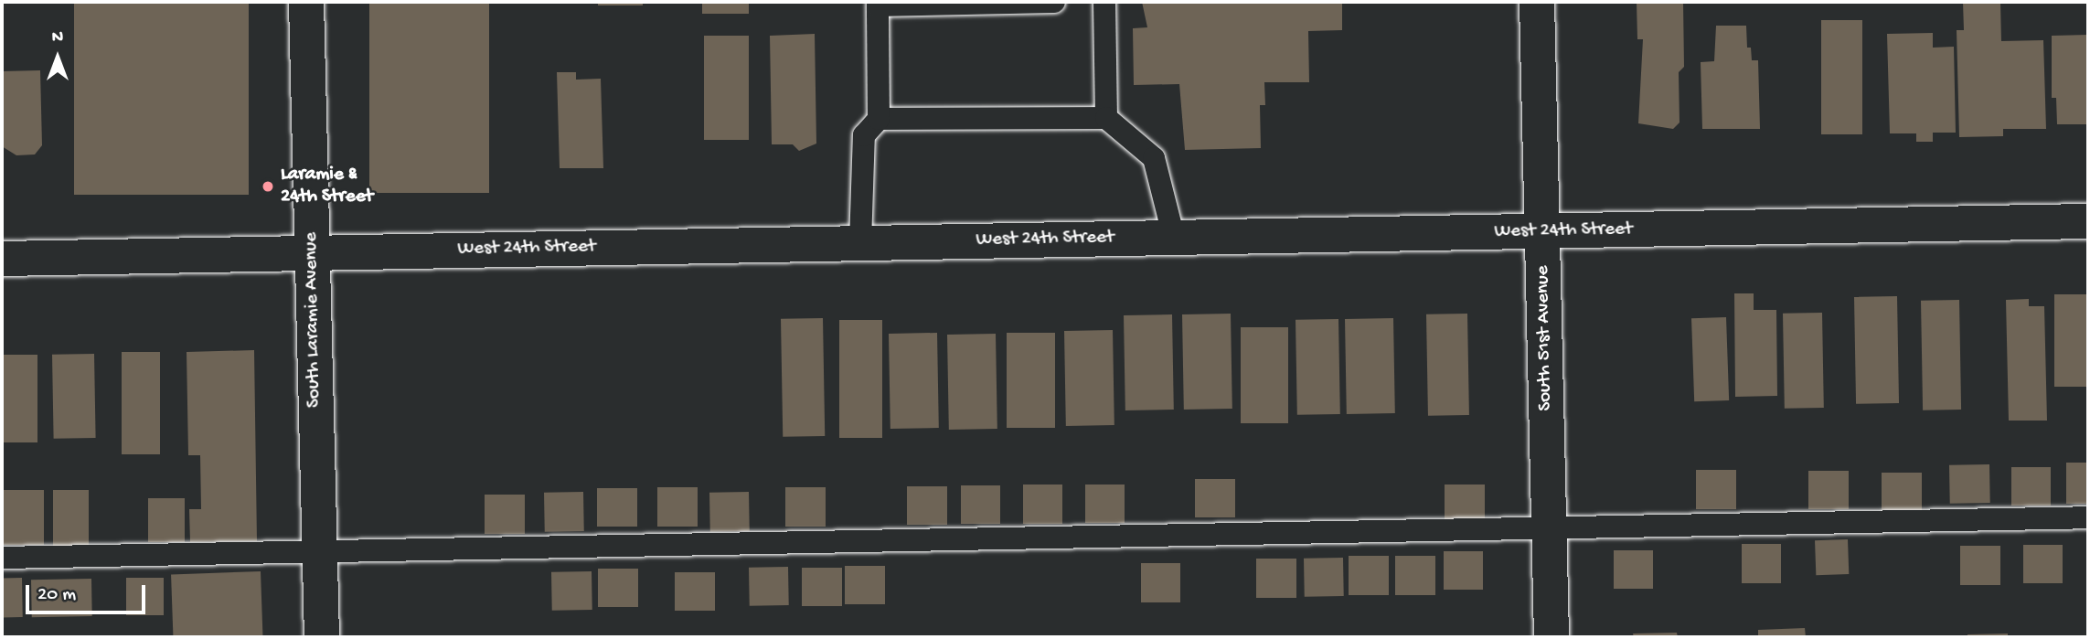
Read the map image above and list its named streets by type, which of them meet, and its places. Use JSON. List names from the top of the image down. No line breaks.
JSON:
{"streets":{"street":["West 24th Street","South Laramie Avenue","South 51st Avenue"]},"crossings":[["West 24th Street","South Laramie Avenue"],["West 24th Street","South 51st Avenue"]],"places":["Laramie & 24th Street"],"scale_bar":"20 m","north":"top"}
